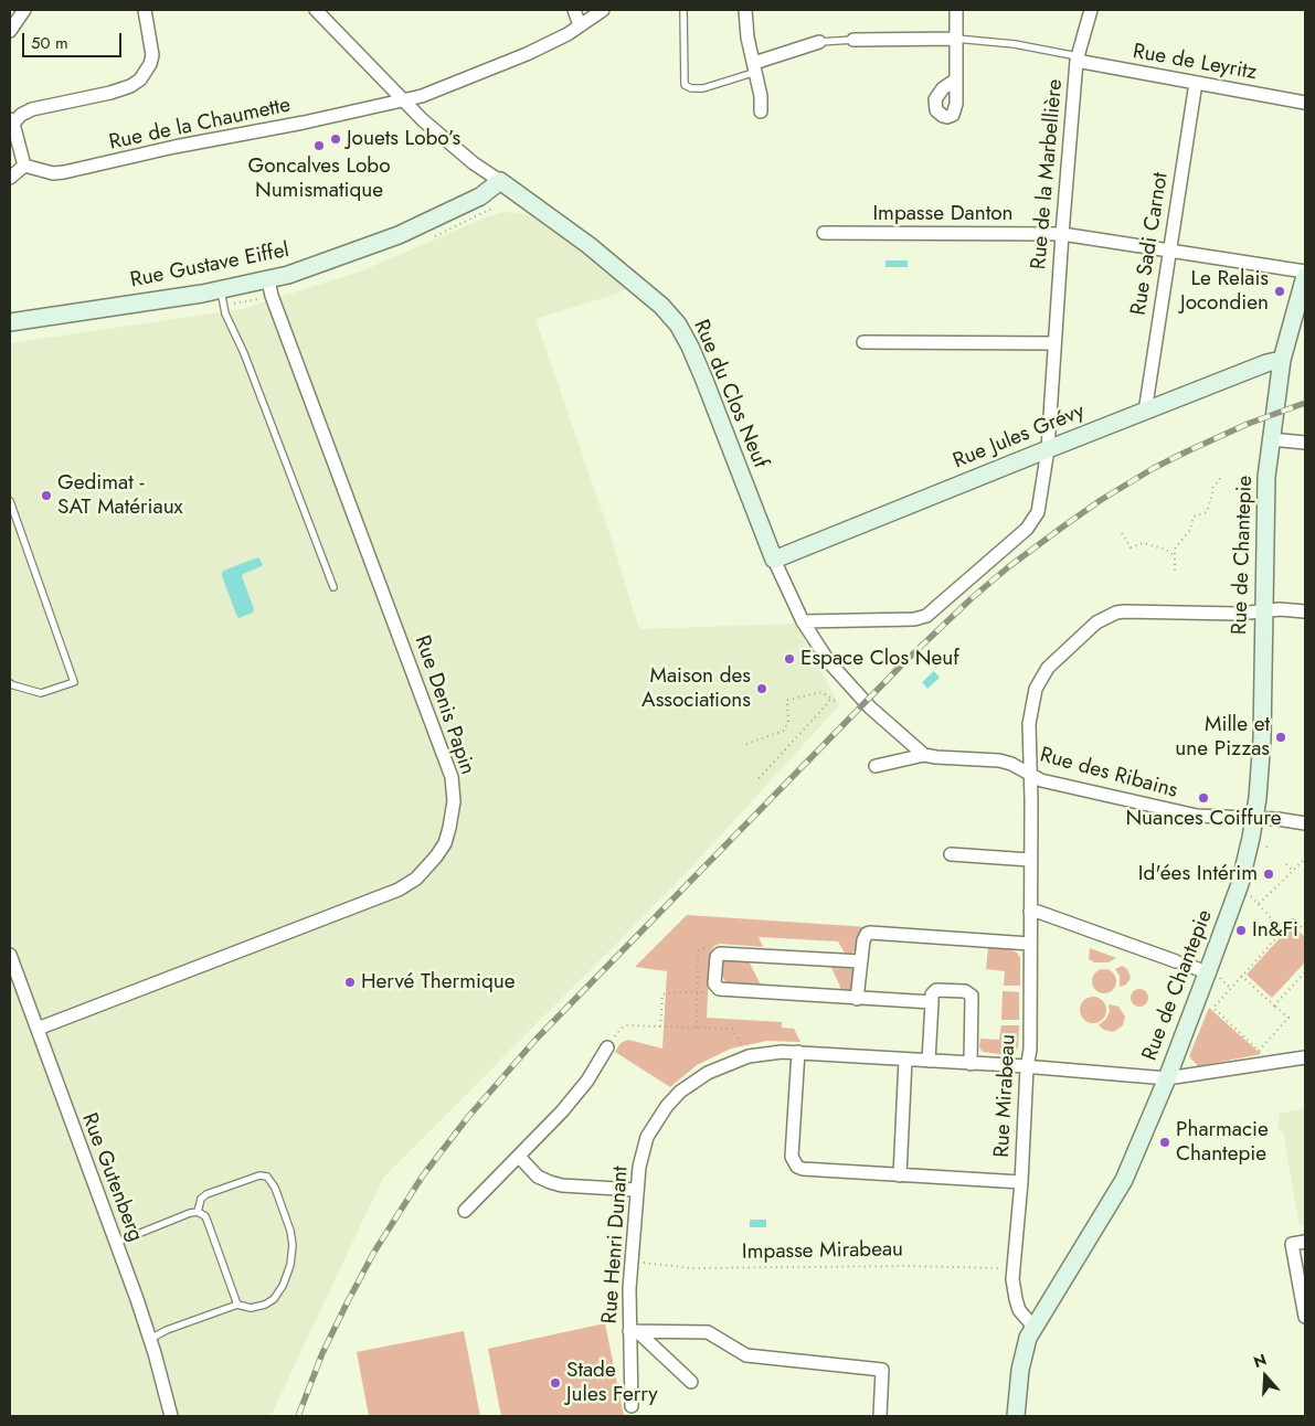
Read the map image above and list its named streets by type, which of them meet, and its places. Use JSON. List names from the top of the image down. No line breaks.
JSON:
{"streets":{"street":["Rue de Leyritz","Rue de la Chaumette","Rue de la Marbellière","Impasse Danton","Rue Sadi Carnot","Rue Gustave Eiffel","Rue du Clos Neuf","Rue Jules Grévy","Rue de Chantepie","Rue Denis Papin","Rue des Ribains","Rue Mirabeau","Rue Gutenberg","Rue Henri Dunant"],"path":["Impasse Mirabeau"]},"crossings":[["Rue de Leyritz","Rue de la Marbellière"],["Rue de Leyritz","Rue Sadi Carnot"],["Rue de la Chaumette","Rue du Clos Neuf"],["Rue de la Marbellière","Impasse Danton"],["Rue de la Marbellière","Rue du Clos Neuf"],["Rue de la Marbellière","Rue Jules Grévy"],["Impasse Danton","Rue Sadi Carnot"],["Impasse Danton","Rue de Chantepie"],["Rue Sadi Carnot","Rue Jules Grévy"],["Rue Gustave Eiffel","Rue du Clos Neuf"],["Rue Gustave Eiffel","Rue Denis Papin"],["Rue du Clos Neuf","Rue Jules Grévy"],["Rue du Clos Neuf","Rue des Ribains"],["Rue Jules Grévy","Rue de Chantepie"],["Rue de Chantepie","Rue des Ribains"],["Rue de Chantepie","Rue Mirabeau"],["Rue de Chantepie","Rue Henri Dunant"],["Rue Denis Papin","Rue Gutenberg"],["Rue des Ribains","Rue Mirabeau"],["Rue Mirabeau","Rue Henri Dunant"],["Rue Mirabeau","Impasse Mirabeau"],["Rue Henri Dunant","Impasse Mirabeau"]],"places":["Jouets Lobo’s","Goncalves Lobo Numismatique","Le Relais Jocondien","Gedimat - SAT Matériaux","Espace Clos Neuf","Maison des Associations","Mille et une Pizzas","Nuances Coiffure","Id'ées Intérim","In&Fi","Hervé Thermique","Pharmacie Chantepie","Stade Jules Ferry"],"scale_bar":"50 m","north":"top"}
